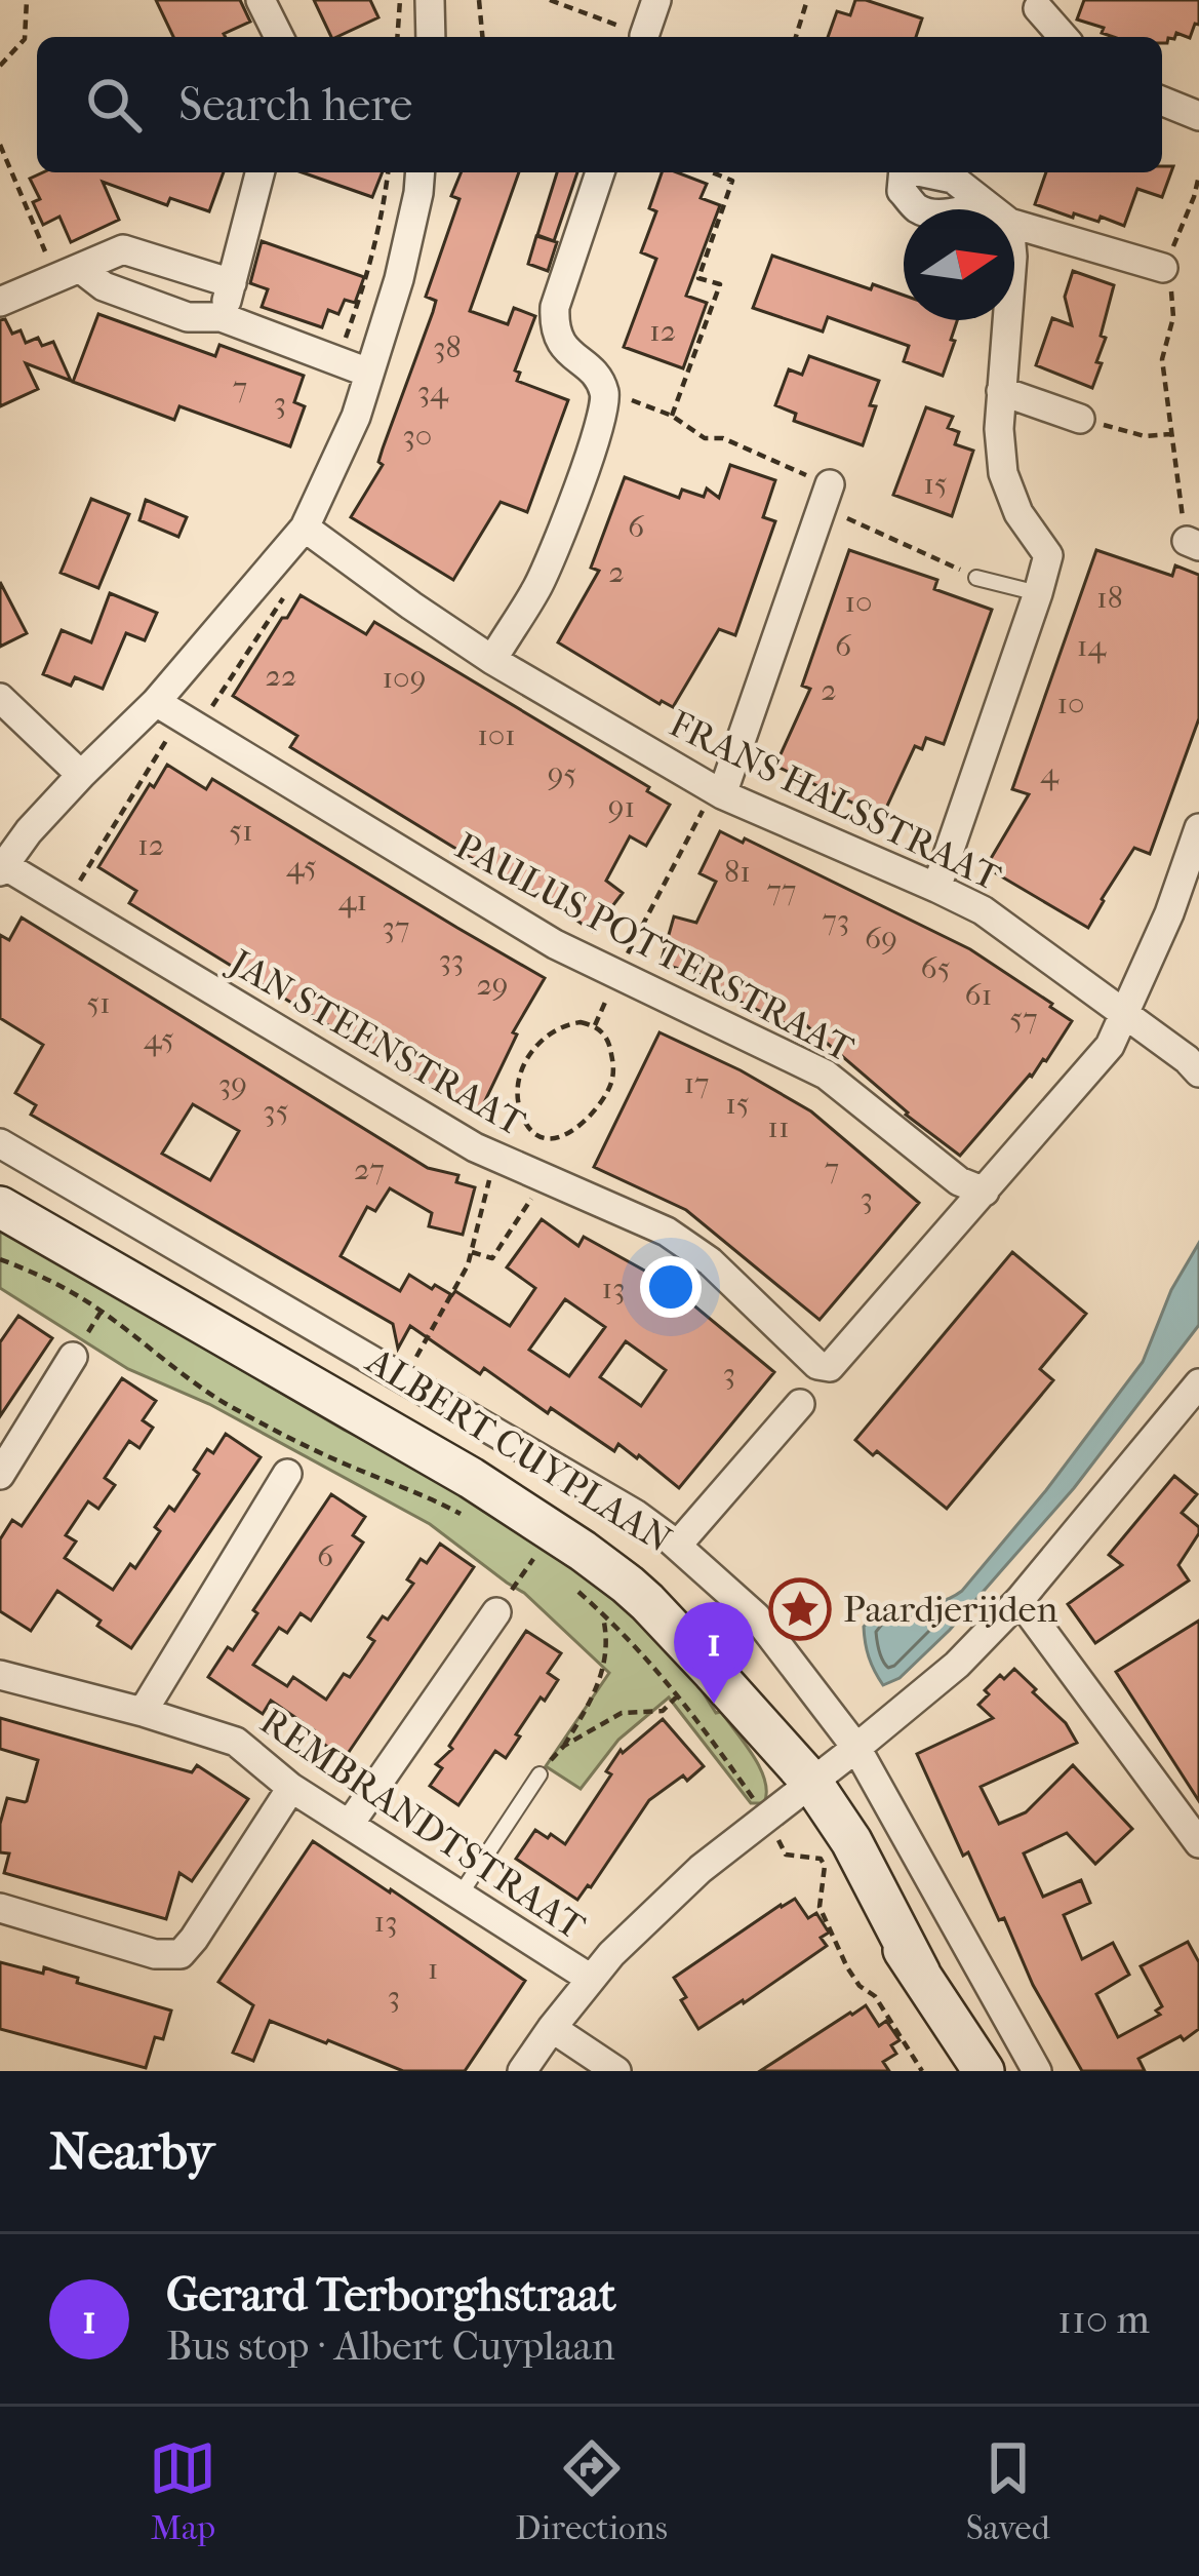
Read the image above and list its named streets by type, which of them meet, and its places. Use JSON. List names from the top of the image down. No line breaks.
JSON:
{"streets":{"street":["FRANS HALSSTRAAT","PAULUS POTTERSTRAAT","JAN STEENSTRAAT","ALBERT CUYPLAAN","REMBRANDTSTRAAT"]},"crossings":[["PAULUS POTTERSTRAAT","JAN STEENSTRAAT"]],"places":{"place":["Paardjerijden"]},"house_numbers":["12","38","7","34","3","30","15","6","2","18","10","6","14","22","109","2","10","101","4","95","91","51","12","45","81","77","41","73","37","69","33","65","29","61","51","57","45","17","39","15","35","11","7","27","3","13","3","6","13","1","3"],"north":"right","page":{"search":"Search here","pins":"1","heading":"Nearby","list":[{"mark":"1","name":"Gerard Terborghstraat","note":"Bus stop · Albert Cuyplaan","value":"110 m"}],"nav":["Map","Directions","Saved"]}}
